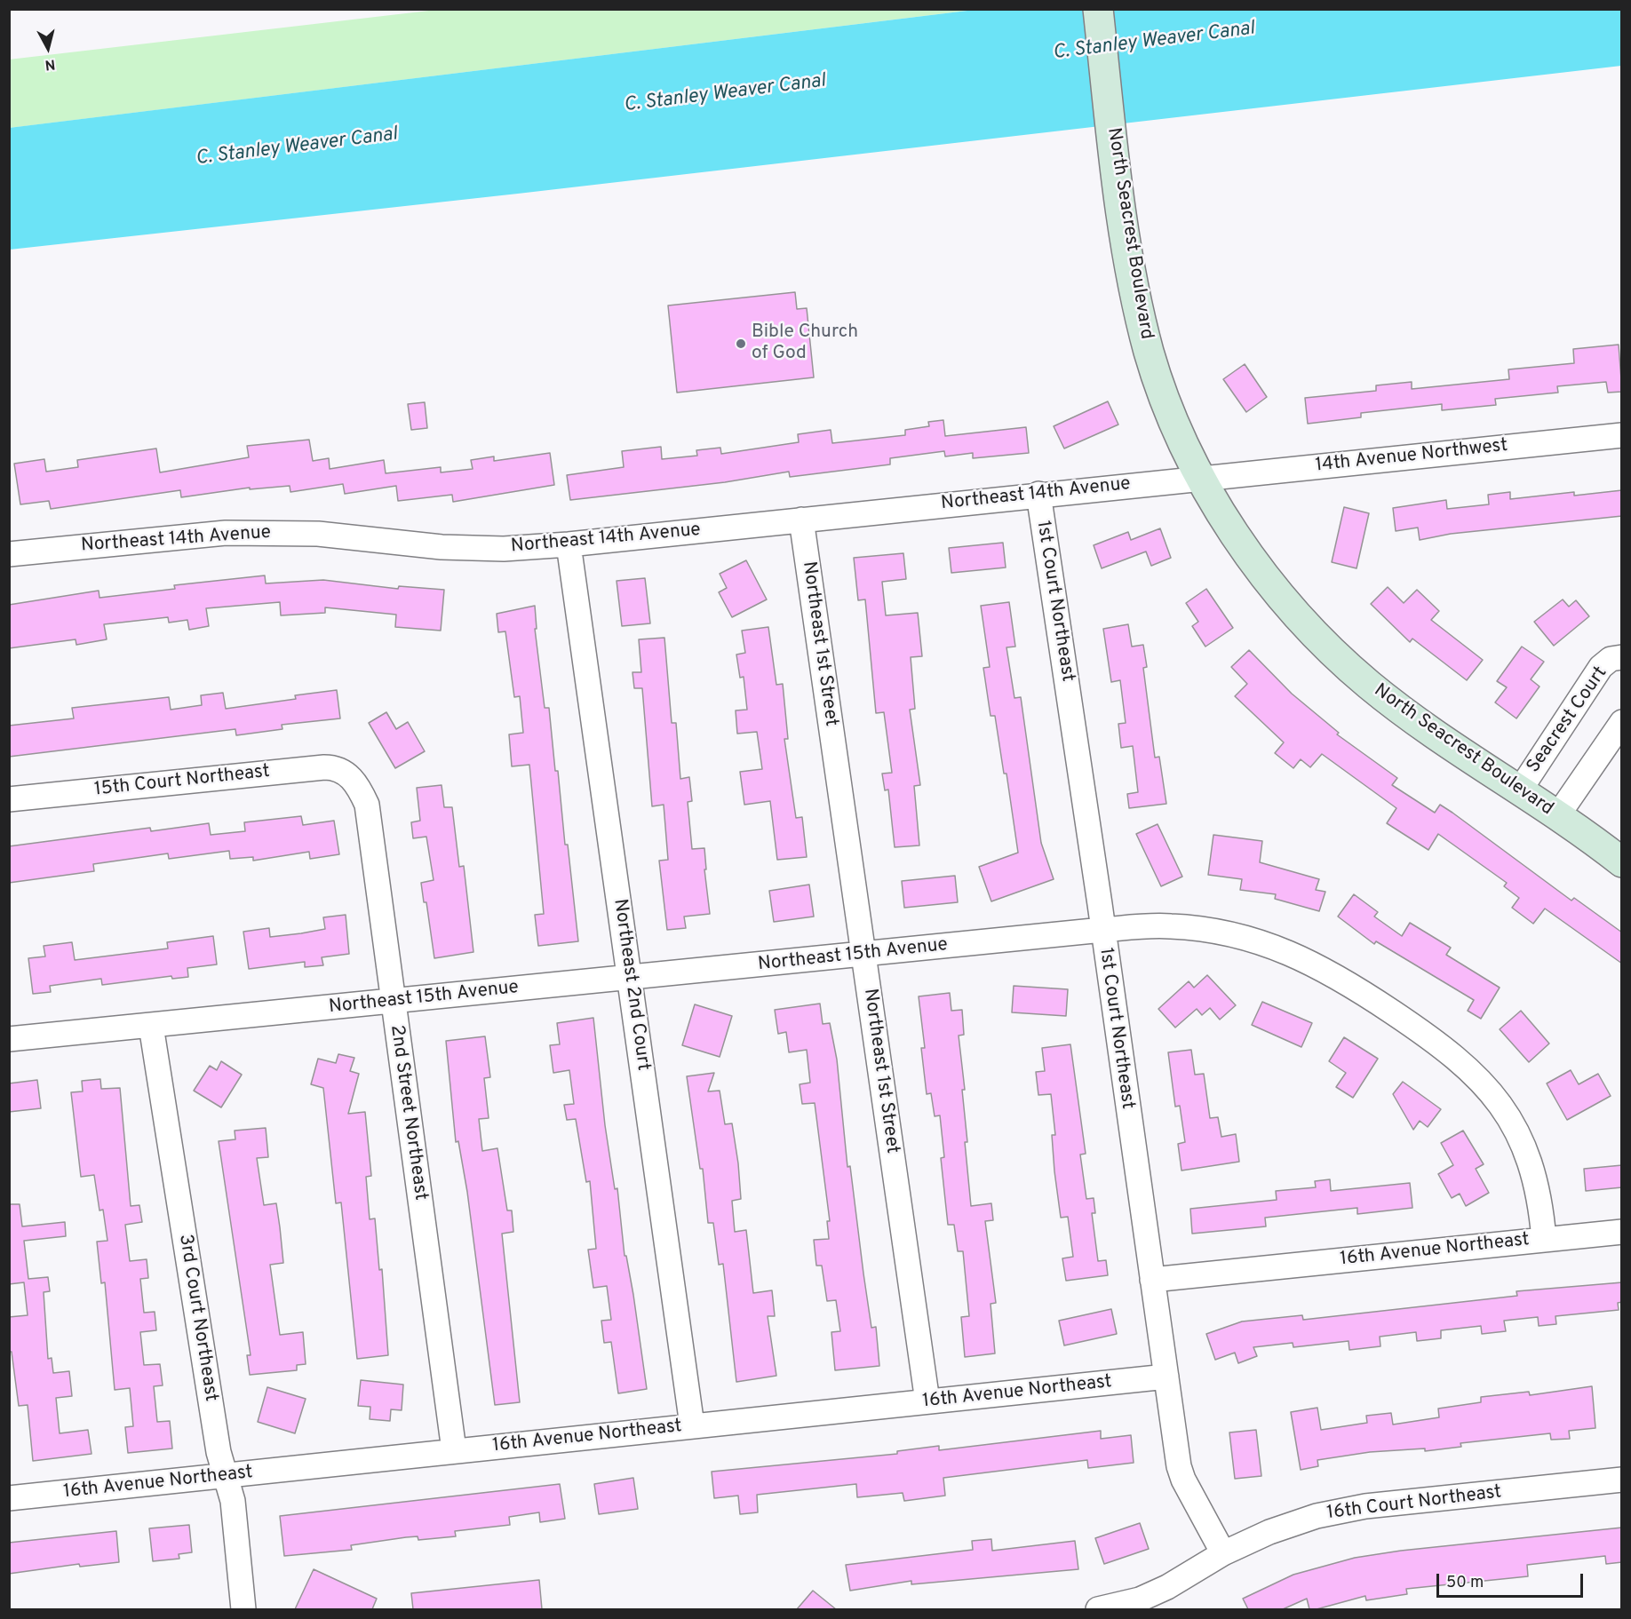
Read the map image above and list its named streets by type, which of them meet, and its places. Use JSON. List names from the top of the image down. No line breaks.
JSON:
{"streets":{"street":["North Seacrest Boulevard","14th Avenue Northwest","Northeast 14th Avenue","1st Court Northeast","Northeast 1st Street","Seacrest Court","15th Court Northeast","Northeast 15th Avenue","Northeast 2nd Court","2nd Street Northeast","16th Avenue Northeast","3rd Court Northeast","16th Court Northeast"]},"crossings":[["North Seacrest Boulevard","14th Avenue Northwest"],["North Seacrest Boulevard","Northeast 14th Avenue"],["North Seacrest Boulevard","Seacrest Court"],["14th Avenue Northwest","Northeast 14th Avenue"],["Northeast 14th Avenue","1st Court Northeast"],["Northeast 14th Avenue","Northeast 1st Street"],["Northeast 14th Avenue","Northeast 2nd Court"],["1st Court Northeast","Northeast 15th Avenue"],["1st Court Northeast","16th Avenue Northeast"],["1st Court Northeast","16th Court Northeast"],["Northeast 1st Street","Northeast 15th Avenue"],["Northeast 1st Street","16th Avenue Northeast"],["15th Court Northeast","2nd Street Northeast"],["Northeast 15th Avenue","Northeast 2nd Court"],["Northeast 15th Avenue","2nd Street Northeast"],["Northeast 15th Avenue","16th Avenue Northeast"],["Northeast 15th Avenue","3rd Court Northeast"],["Northeast 2nd Court","16th Avenue Northeast"],["2nd Street Northeast","16th Avenue Northeast"],["16th Avenue Northeast","3rd Court Northeast"]],"water":["C. Stanley Weaver Canal"],"places":["Bible Church of God"],"scale_bar":"50 m","north":"bottom"}
